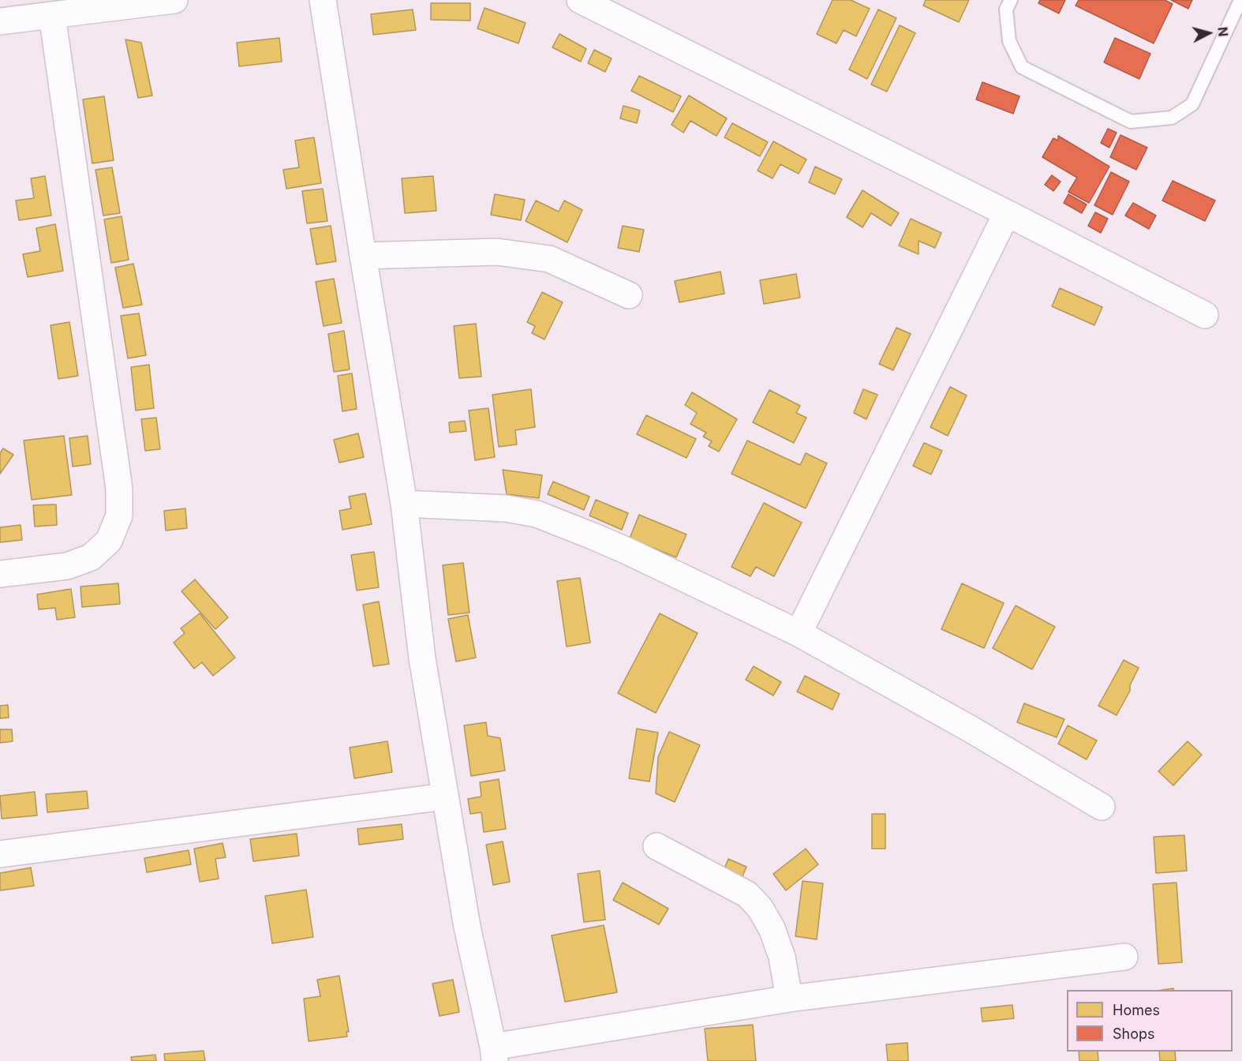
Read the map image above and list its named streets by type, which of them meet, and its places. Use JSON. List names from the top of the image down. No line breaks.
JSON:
{"legend":["Homes","Shops"],"north":"right"}
